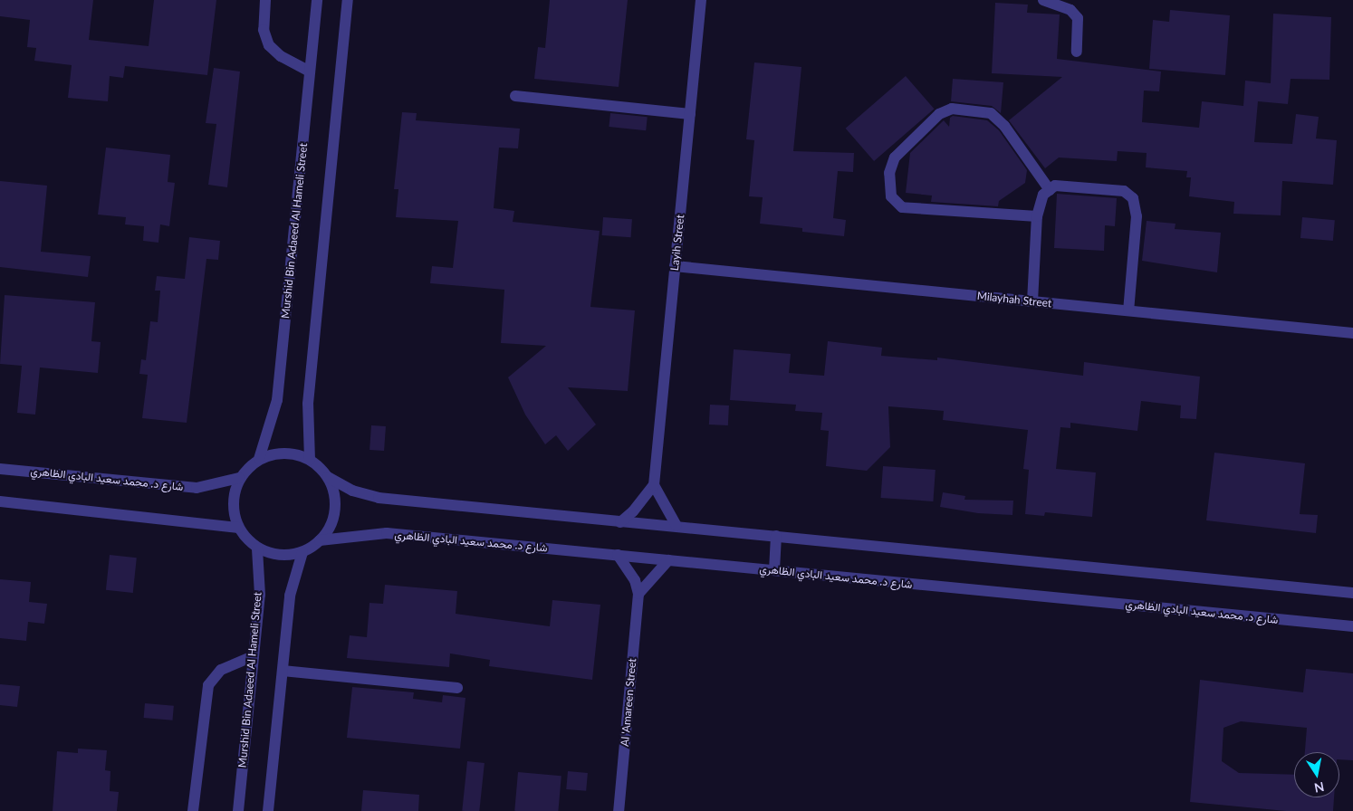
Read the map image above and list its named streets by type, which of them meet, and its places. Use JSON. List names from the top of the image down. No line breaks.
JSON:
{"streets":{"street":["Murshid Bin Adaeed Al Hameli Street","Layih Street","Milayhah Street","شارع د. محمد سعيد البادي الظاهري","Al 'Amareen Street"]},"crossings":[["Murshid Bin Adaeed Al Hameli Street","شارع د. محمد سعيد البادي الظاهري"],["Layih Street","Milayhah Street"],["شارع د. محمد سعيد البادي الظاهري","Al 'Amareen Street"]],"north":"bottom"}
